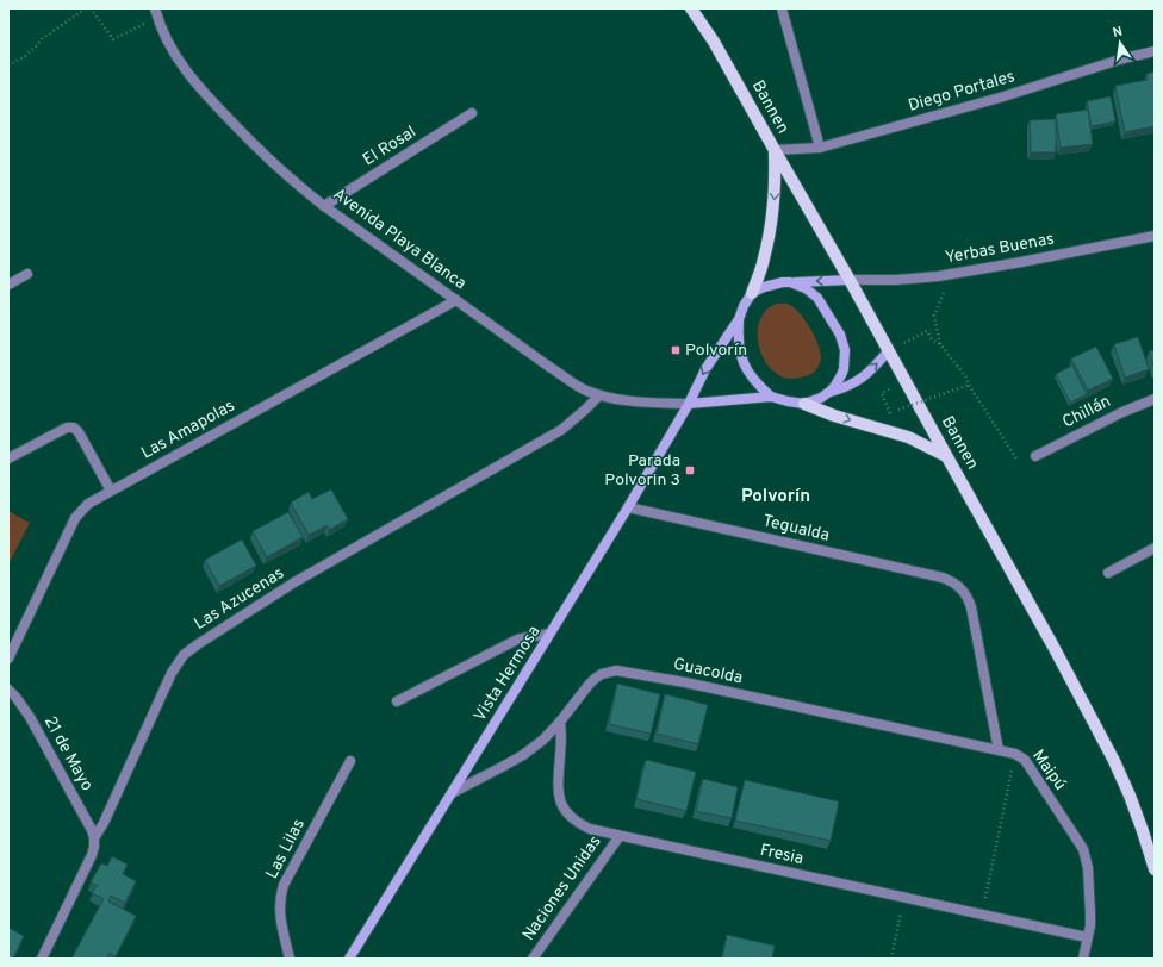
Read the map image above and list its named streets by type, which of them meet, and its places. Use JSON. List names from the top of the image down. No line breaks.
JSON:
{"streets":{"main road":["Bannen","Vista Hermosa"],"street":["Diego Portales","El Rosal","Avenida Playa Blanca","Yerbas Buenas","Chillán","Las Amapolas","Tegualda","Las Azucenas","Guacolda","21 de Mayo","Maipú","Las Lilas","Fresia","Naciones Unidas"]},"crossings":[["Diego Portales","Bannen"],["Bannen","Yerbas Buenas"],["El Rosal","Avenida Playa Blanca"],["Avenida Playa Blanca","Las Amapolas"],["Avenida Playa Blanca","Las Azucenas"],["Avenida Playa Blanca","Vista Hermosa"],["Tegualda","Guacolda"],["Tegualda","Vista Hermosa"],["Tegualda","Maipú"],["Las Azucenas","21 de Mayo"],["Guacolda","Vista Hermosa"],["Guacolda","Maipú"],["Guacolda","Fresia"],["Maipú","Fresia"],["Fresia","Naciones Unidas"]],"districts":["Polvorín"],"places":{"transit":["Polvorín","Parada Polvorin 3"]},"north":"top"}
